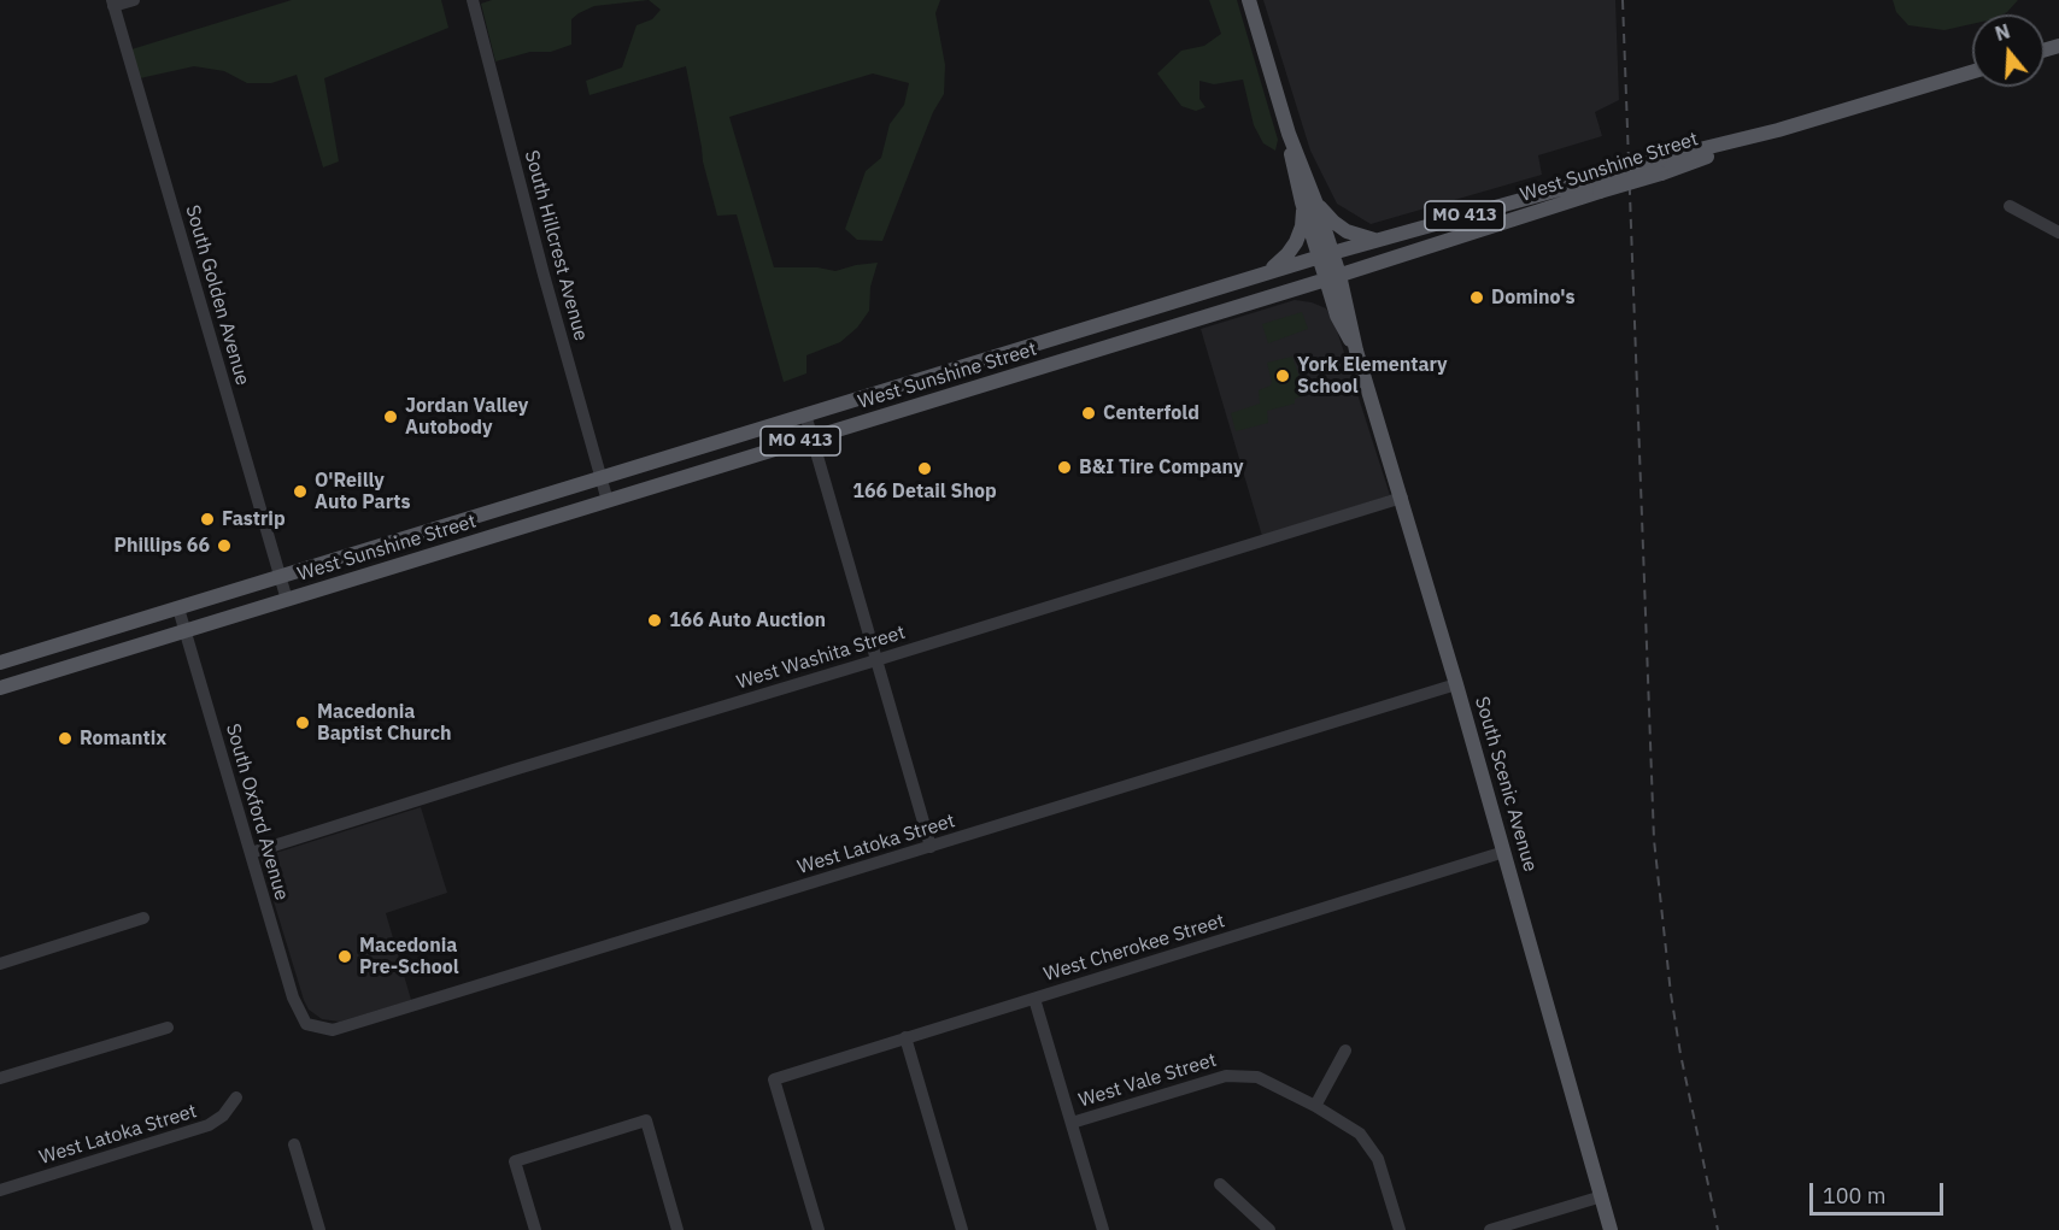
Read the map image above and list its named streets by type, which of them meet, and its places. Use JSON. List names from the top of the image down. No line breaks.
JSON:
{"streets":{"main road":["West Sunshine Street","MO 413","South Scenic Avenue"],"street":["South Hillcrest Avenue","South Golden Avenue","West Washita Street","South Oxford Avenue","West Latoka Street","West Cherokee Street","West Vale Street"]},"crossings":[["West Sunshine Street","South Hillcrest Avenue"],["West Sunshine Street","South Golden Avenue"],["West Sunshine Street","South Scenic Avenue"],["West Sunshine Street","South Oxford Avenue"],["West Washita Street","South Scenic Avenue"],["West Washita Street","South Oxford Avenue"],["South Scenic Avenue","West Latoka Street"],["South Scenic Avenue","West Cherokee Street"],["South Oxford Avenue","West Latoka Street"]],"places":["Domino's","York Elementary School","Centerfold","Jordan Valley Autobody","B&I Tire Company","166 Detail Shop","O'Reilly Auto Parts","Fastrip","Phillips 66","166 Auto Auction","Macedonia Baptist Church","Romantix","Macedonia Pre-School"],"scale_bar":"100 m","north":"top"}
